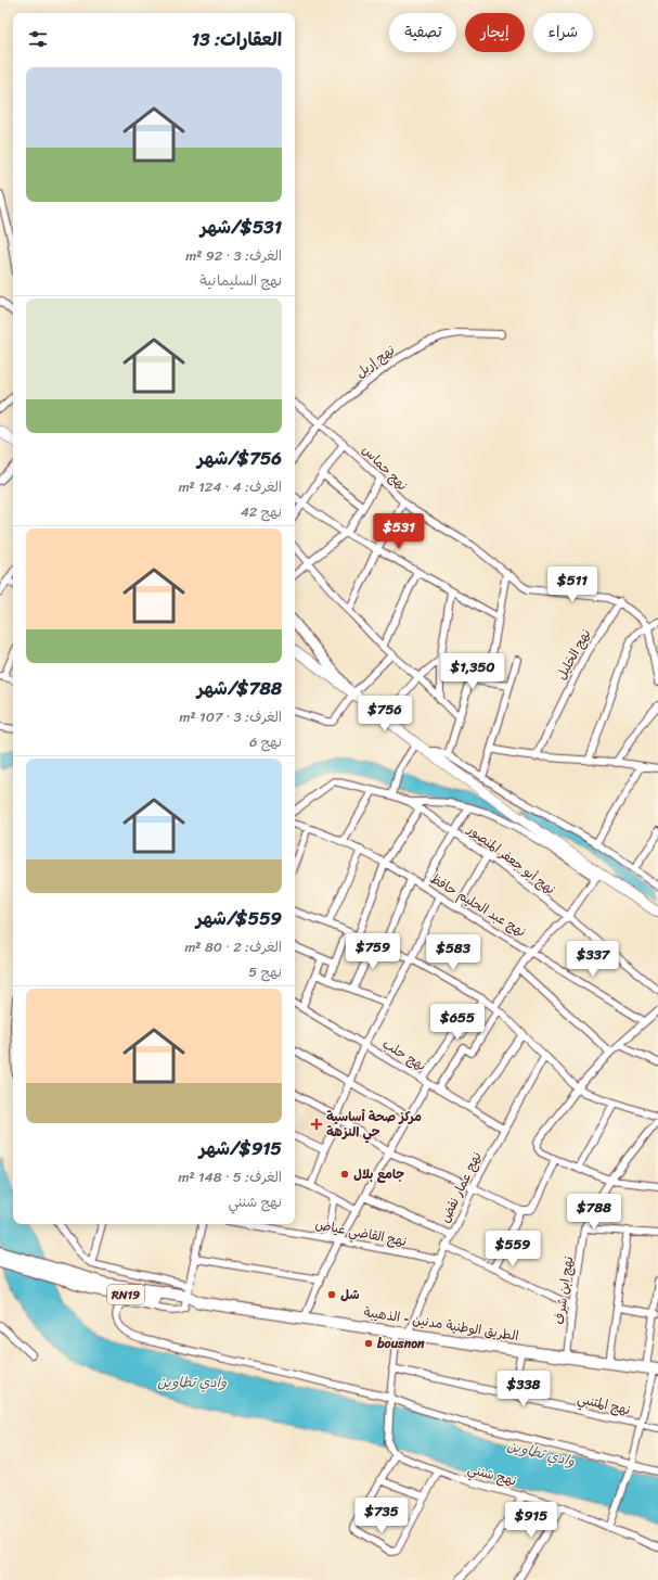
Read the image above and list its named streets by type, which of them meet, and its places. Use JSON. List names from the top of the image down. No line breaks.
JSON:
{"streets":{"main road":["RN19","الطريق الوطنية مدنين - الذهيبة"],"street":["نهج إربل","نهج حماس","نهج الخليل","نهج أبو جعفر المنصور","نهج عبد الحليم حافظ","نهج حلب","نهج عمار نقض","نهج القاضي عياض","نهج ابن شرف","نهج المتنبي","نهج شنني"]},"crossings":[["نهج إربل","نهج حماس"],["نهج حماس","نهج الخليل"],["نهج حلب","نهج عمار نقض"],["نهج عمار نقض","نهج القاضي عياض"],["نهج عمار نقض","الطريق الوطنية مدنين - الذهيبة"],["نهج ابن شرف","الطريق الوطنية مدنين - الذهيبة"]],"water":["وادي تطاوين"],"places":{"health":["مركز صحة أساسية حي النزهة"],"other":["جامع بلال","شل","bousnon"]},"page":{"chip":["شراء","إيجار","تصفية"],"heading":"العقارات: 13","list":[{"name":"$531/شهر","note":"الغرف: 3 · 92 m² · نهج السليمانية"},{"name":"$756/شهر","note":"الغرف: 4 · 124 m² · نهج 42"},{"name":"$788/شهر","note":"الغرف: 3 · 107 m² · نهج 6"},{"name":"$559/شهر","note":"الغرف: 2 · 80 m² · نهج 5"},{"name":"$915/شهر","note":"الغرف: 5 · 148 m² · نهج شنني"}],"price":["$531","$511","$1,350","$756","$759","$583","$337","$655","$788","$559","$338","$735","$915"]}}
